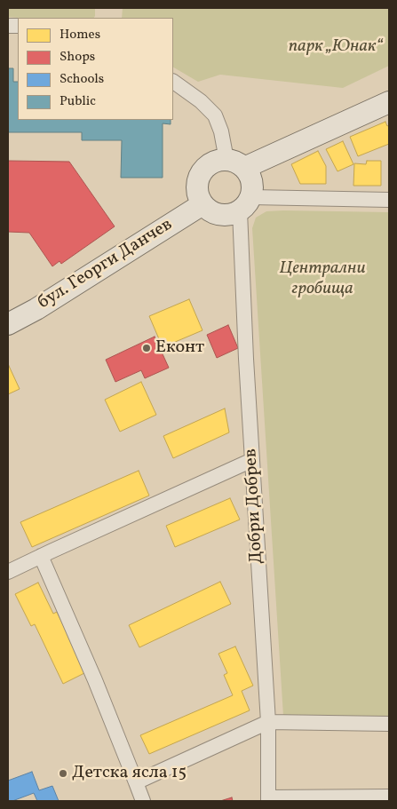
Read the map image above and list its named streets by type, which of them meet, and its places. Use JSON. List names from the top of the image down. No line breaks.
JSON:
{"streets":{"main road":["бул. Георги Данчев"],"street":["Добри Добрев"]},"crossings":[["бул. Георги Данчев","Добри Добрев"]],"parks":["парк „Юнак“","Централни гробища"],"places":["Еконт","Детска ясла 15"],"legend":["Homes","Shops","Schools","Public"]}
